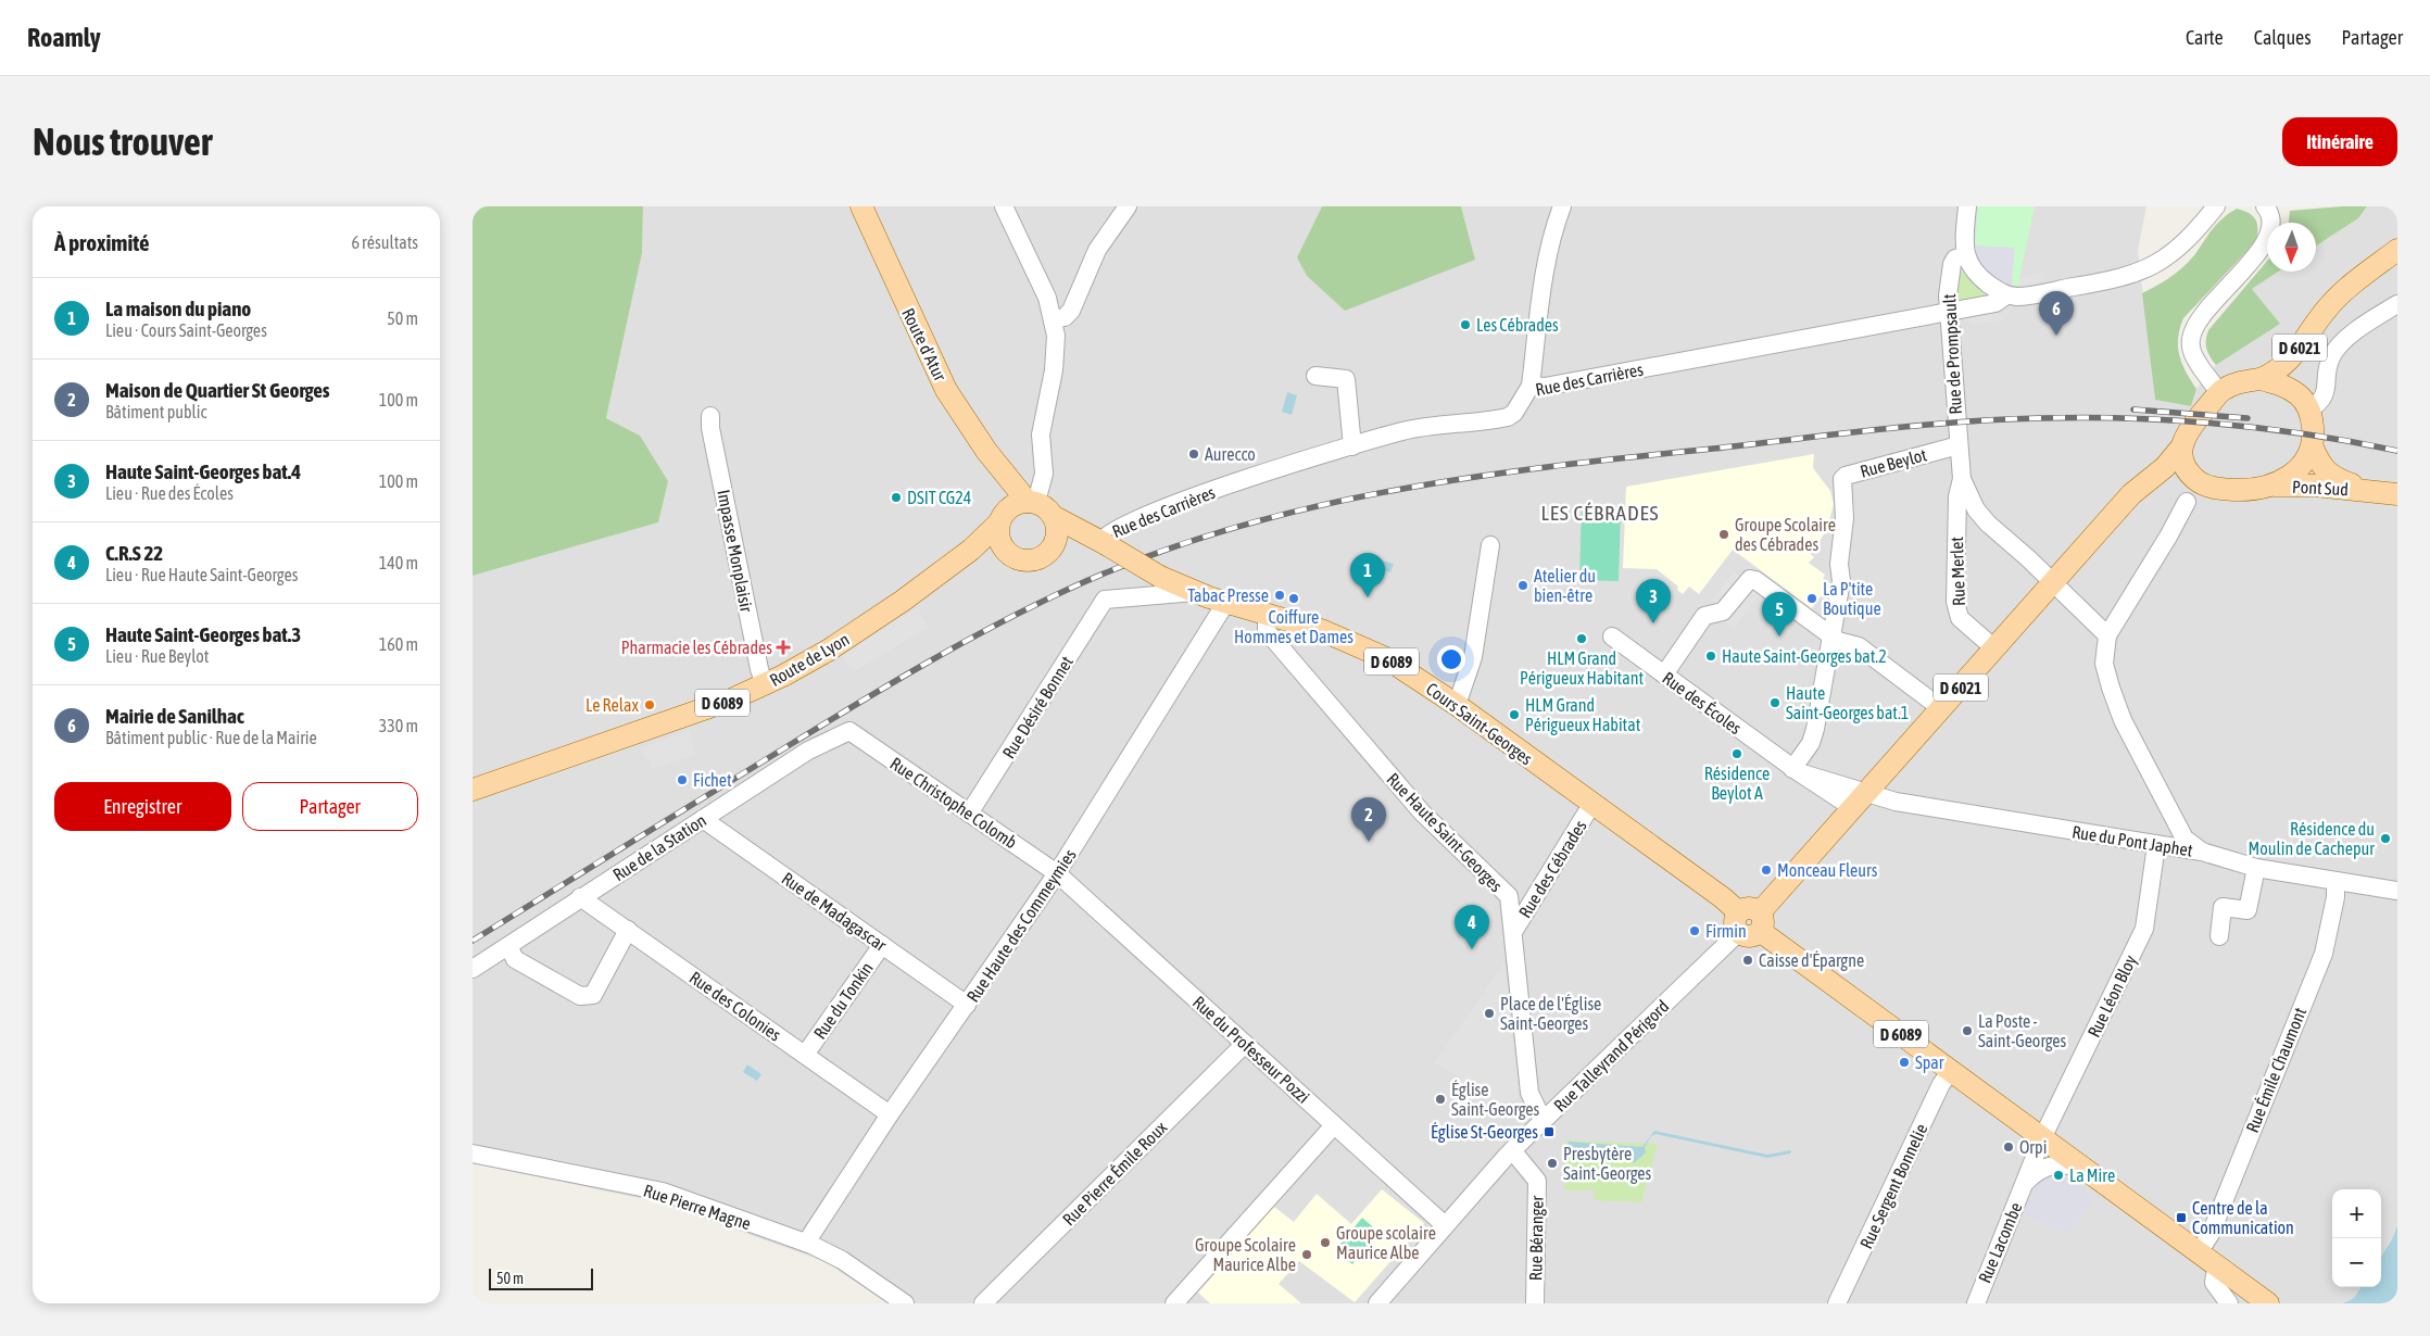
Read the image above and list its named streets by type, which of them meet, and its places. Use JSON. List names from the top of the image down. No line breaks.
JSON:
{"streets":{"main road":["Route d'Atur","D 6021","Pont Sud","Route de Lyon","D 6089","Cours Saint-Georges"],"street":["Rue de Prompsault","Rue des Carrières","Rue Beylot","Impasse Monplaisir","Rue Merlet","Rue des Écoles","Rue Désiré Bonnet","Rue Christophe Colomb","Rue Haute Saint-Georges","Rue du Pont Japhet","Rue de la Station","Rue des Cébrades","Rue de Madagascar","Rue Haute des Commeymies","Rue Léon Bloy","Rue du Tonkin","Rue des Colonies","Rue du Professeur Pozzi","Rue Talleyrand Périgord","Rue Émile Chaumont","Rue Pierre Émile Roux","Rue Sergent Bonnelie","Rue Pierre Magne","Rue Béranger","Rue Lacombe"]},"crossings":[["Route d'Atur","Route de Lyon"],["Route d'Atur","Cours Saint-Georges"],["D 6021","Pont Sud"],["D 6021","Rue Merlet"],["D 6021","D 6089"],["D 6021","Cours Saint-Georges"],["D 6021","Rue du Pont Japhet"],["D 6021","Rue Talleyrand Périgord"],["Rue de Prompsault","Rue des Carrières"],["Rue de Prompsault","Rue Beylot"],["Rue de Prompsault","Rue Merlet"],["Rue des Carrières","Cours Saint-Georges"],["Rue Beylot","Rue des Écoles"],["Impasse Monplaisir","Route de Lyon"],["Route de Lyon","Cours Saint-Georges"],["D 6089","Cours Saint-Georges"],["D 6089","Rue Léon Bloy"],["D 6089","Rue Talleyrand Périgord"],["D 6089","Rue Émile Chaumont"],["D 6089","Rue Sergent Bonnelie"],["D 6089","Rue Lacombe"],["Rue Désiré Bonnet","Cours Saint-Georges"],["Rue Désiré Bonnet","Rue Christophe Colomb"],["Cours Saint-Georges","Rue Haute Saint-Georges"],["Cours Saint-Georges","Rue des Cébrades"],["Cours Saint-Georges","Rue Haute des Commeymies"],["Cours Saint-Georges","Rue Talleyrand Périgord"],["Rue Christophe Colomb","Rue de la Station"],["Rue Christophe Colomb","Rue Haute des Commeymies"],["Rue Christophe Colomb","Rue du Professeur Pozzi"],["Rue Haute Saint-Georges","Rue des Cébrades"],["Rue Haute Saint-Georges","Rue Talleyrand Périgord"],["Rue du Pont Japhet","Rue Léon Bloy"],["Rue du Pont Japhet","Rue Émile Chaumont"],["Rue de la Station","Rue de Madagascar"],["Rue de la Station","Rue des Colonies"],["Rue de Madagascar","Rue Haute des Commeymies"],["Rue de Madagascar","Rue du Tonkin"],["Rue Haute des Commeymies","Rue des Colonies"],["Rue Haute des Commeymies","Rue du Professeur Pozzi"],["Rue Haute des Commeymies","Rue Pierre Magne"],["Rue Léon Bloy","Rue Lacombe"],["Rue du Tonkin","Rue des Colonies"],["Rue du Professeur Pozzi","Rue Talleyrand Périgord"],["Rue du Professeur Pozzi","Rue Pierre Émile Roux"],["Rue Talleyrand Périgord","Rue Béranger"]],"districts":["LES CÉBRADES"],"places":{"other":["Les Cébrades","Aurecco","DSIT CG24","Groupe Scolaire des Cébrades","Atelier du bien-être","Tabac Presse","Coiffure Hommes et Dames","La P'tite Boutique","HLM Grand Périgueux Habitant","Haute Saint-Georges bat.2","Haute Saint-Georges bat.1","Le Relax","HLM Grand Périgueux Habitat","Résidence Beylot A","Fichet","Résidence du Moulin de Cachepur","Monceau Fleurs","Firmin","Caisse d'Épargne","Place de l'Église Saint-Georges","La Poste - Saint-Georges","Spar","Église Saint-Georges","Orpi","Presbytère Saint-Georges","La Mire","Groupe scolaire Maurice Albe","Groupe Scolaire Maurice Albe"],"health":["Pharmacie les Cébrades"],"transit":["Église St-Georges","Centre de la Communication"]},"scale_bar":"50 m","north":"bottom","page":{"header":"Roamly","nav":["Carte","Calques","Partager"],"buttons":["Itinéraire",["Enregistrer","Partager"]],"title":"Nous trouver","heading":["À proximité","6 résultats"],"list":[{"mark":"1","name":"La maison du piano","note":"Lieu · Cours Saint-Georges","value":"50 m"},{"mark":"2","name":"Maison de Quartier St Georges","note":"Bâtiment public","value":"100 m"},{"mark":"3","name":"Haute Saint-Georges bat.4","note":"Lieu · Rue des Écoles","value":"100 m"},{"mark":"4","name":"C.R.S 22","note":"Lieu · Rue Haute Saint-Georges","value":"140 m"},{"mark":"5","name":"Haute Saint-Georges bat.3","note":"Lieu · Rue Beylot","value":"160 m"},{"mark":"6","name":"Mairie de Sanilhac","note":"Bâtiment public · Rue de la Mairie","value":"330 m"}],"pins":["6","1","3","5","2","4"],"map_buttons":["+","−"],"scale":"50 m"}}
